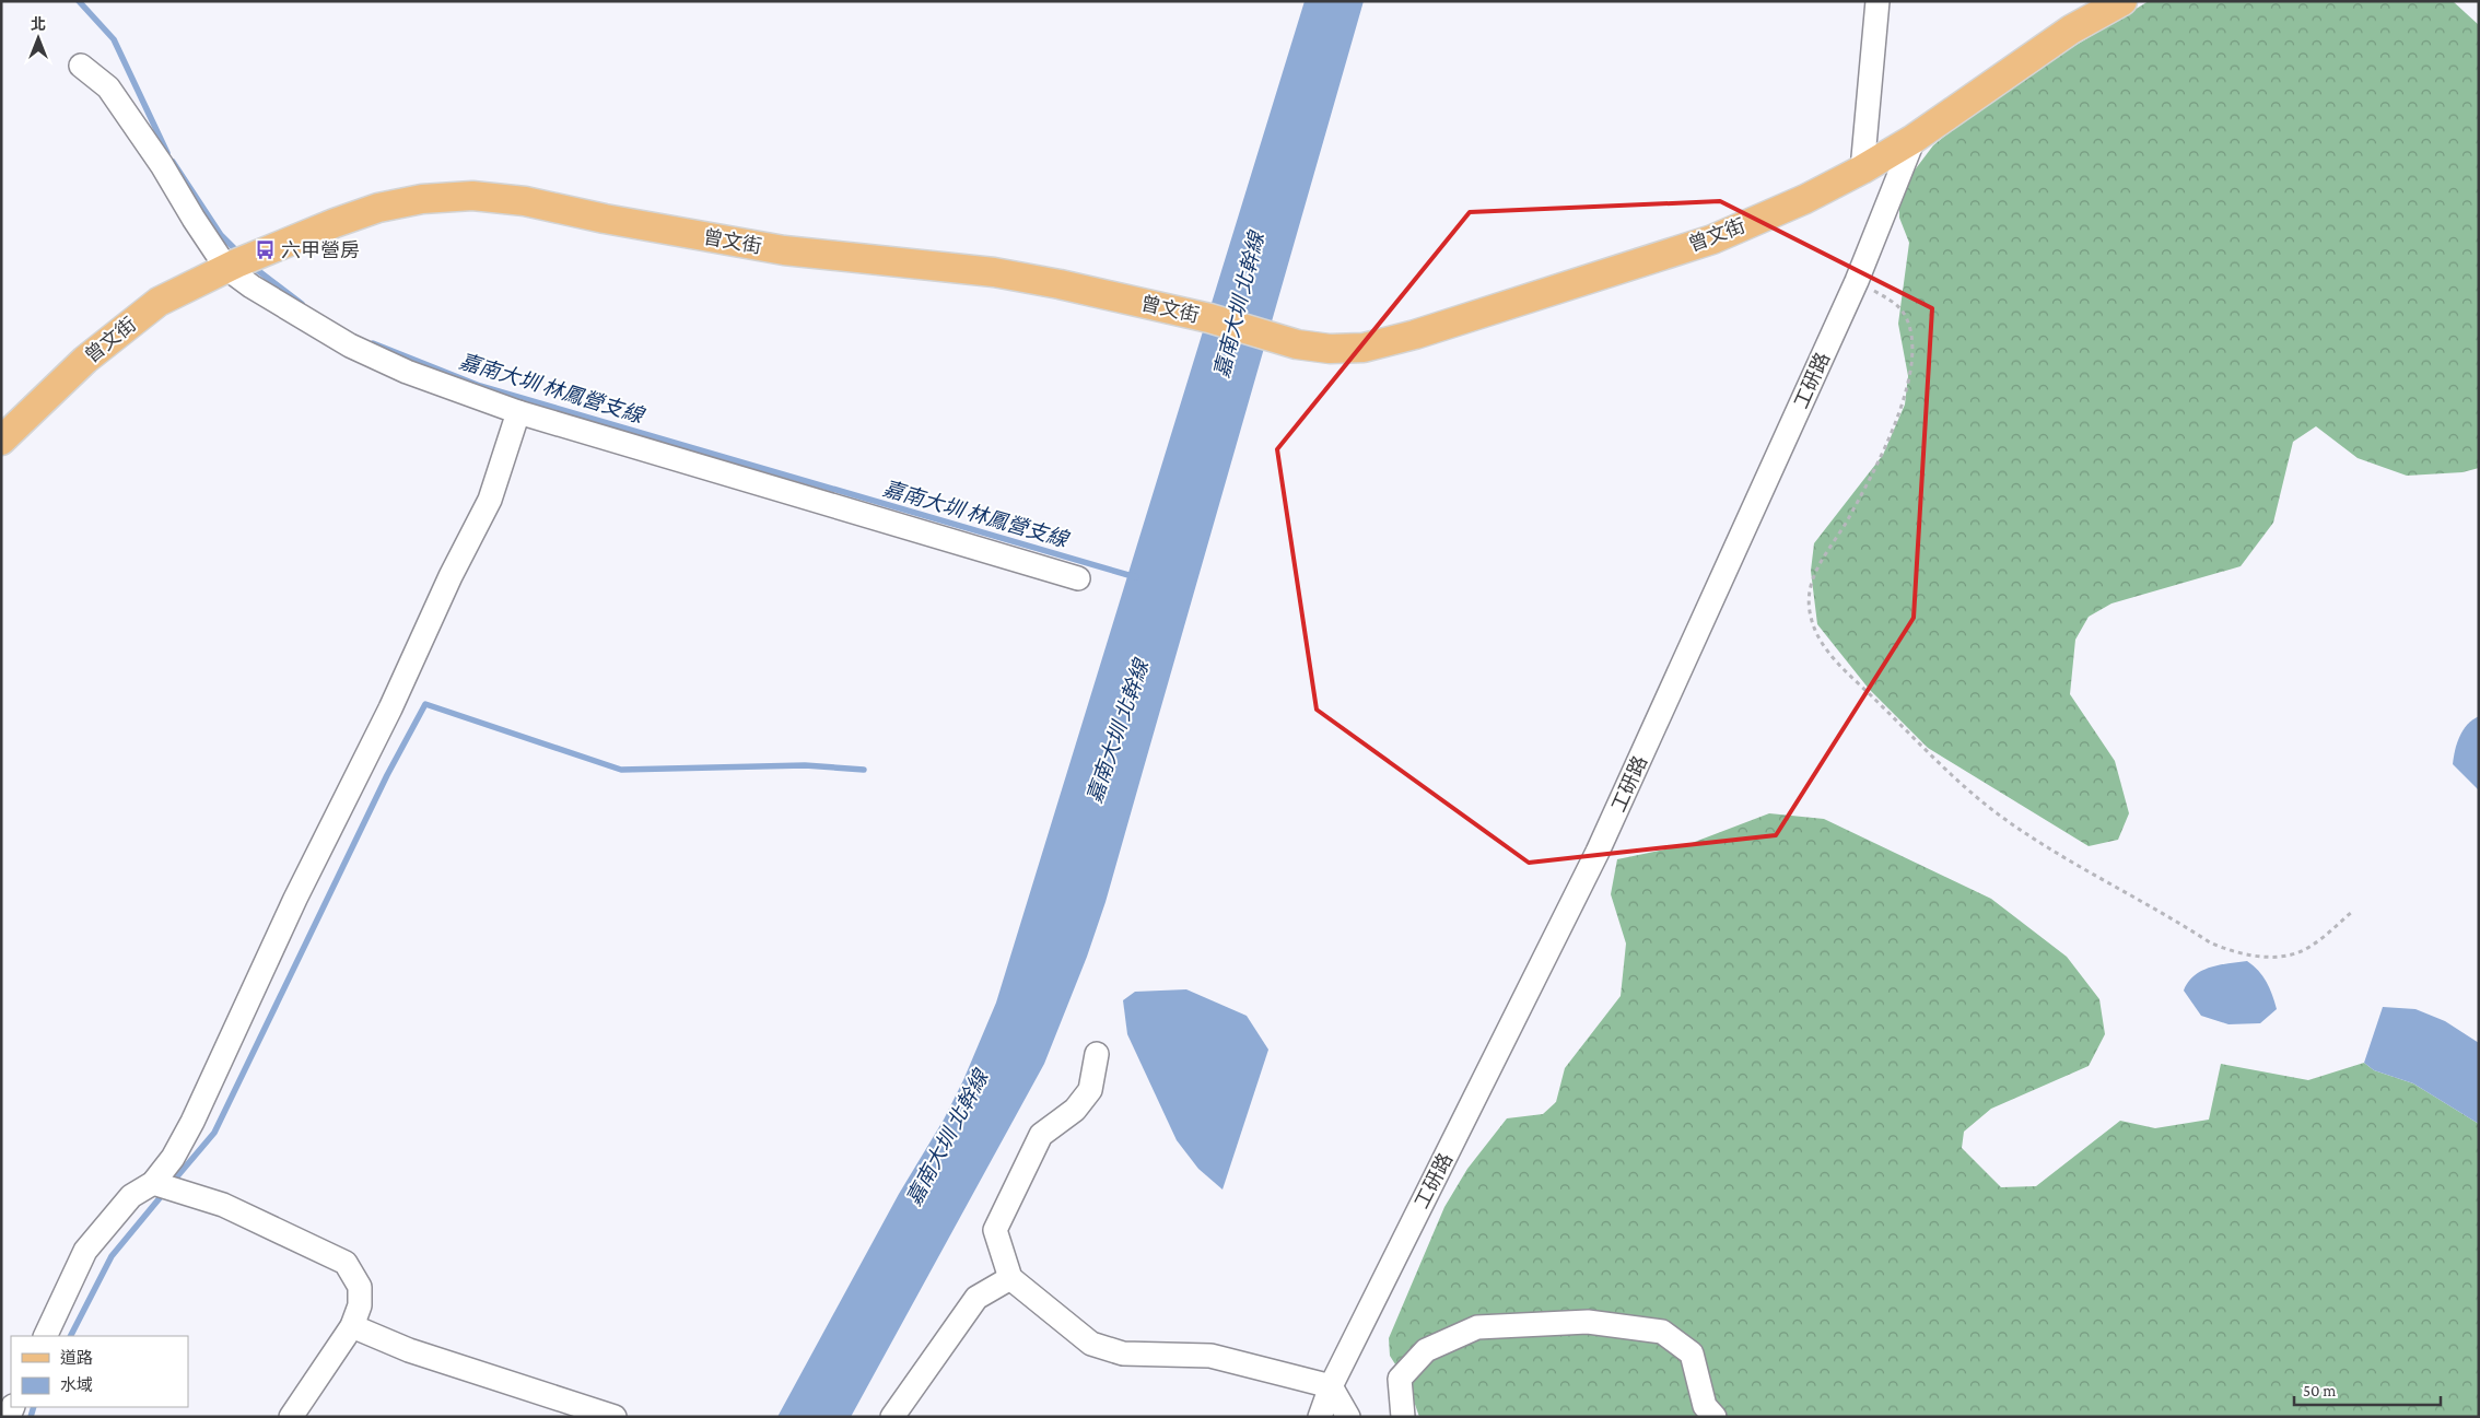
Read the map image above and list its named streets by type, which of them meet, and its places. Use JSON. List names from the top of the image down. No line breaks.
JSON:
{"streets":{"main road":["曾文街"],"street":["工研路"]},"crossings":[["曾文街","工研路"]],"water":["嘉南大圳 北幹線","嘉南大圳 林鳳營支線"],"places":{"bus stop":["六甲營房"]},"legend":["道路","水域"],"scale_bar":"50 m","north":"top"}
